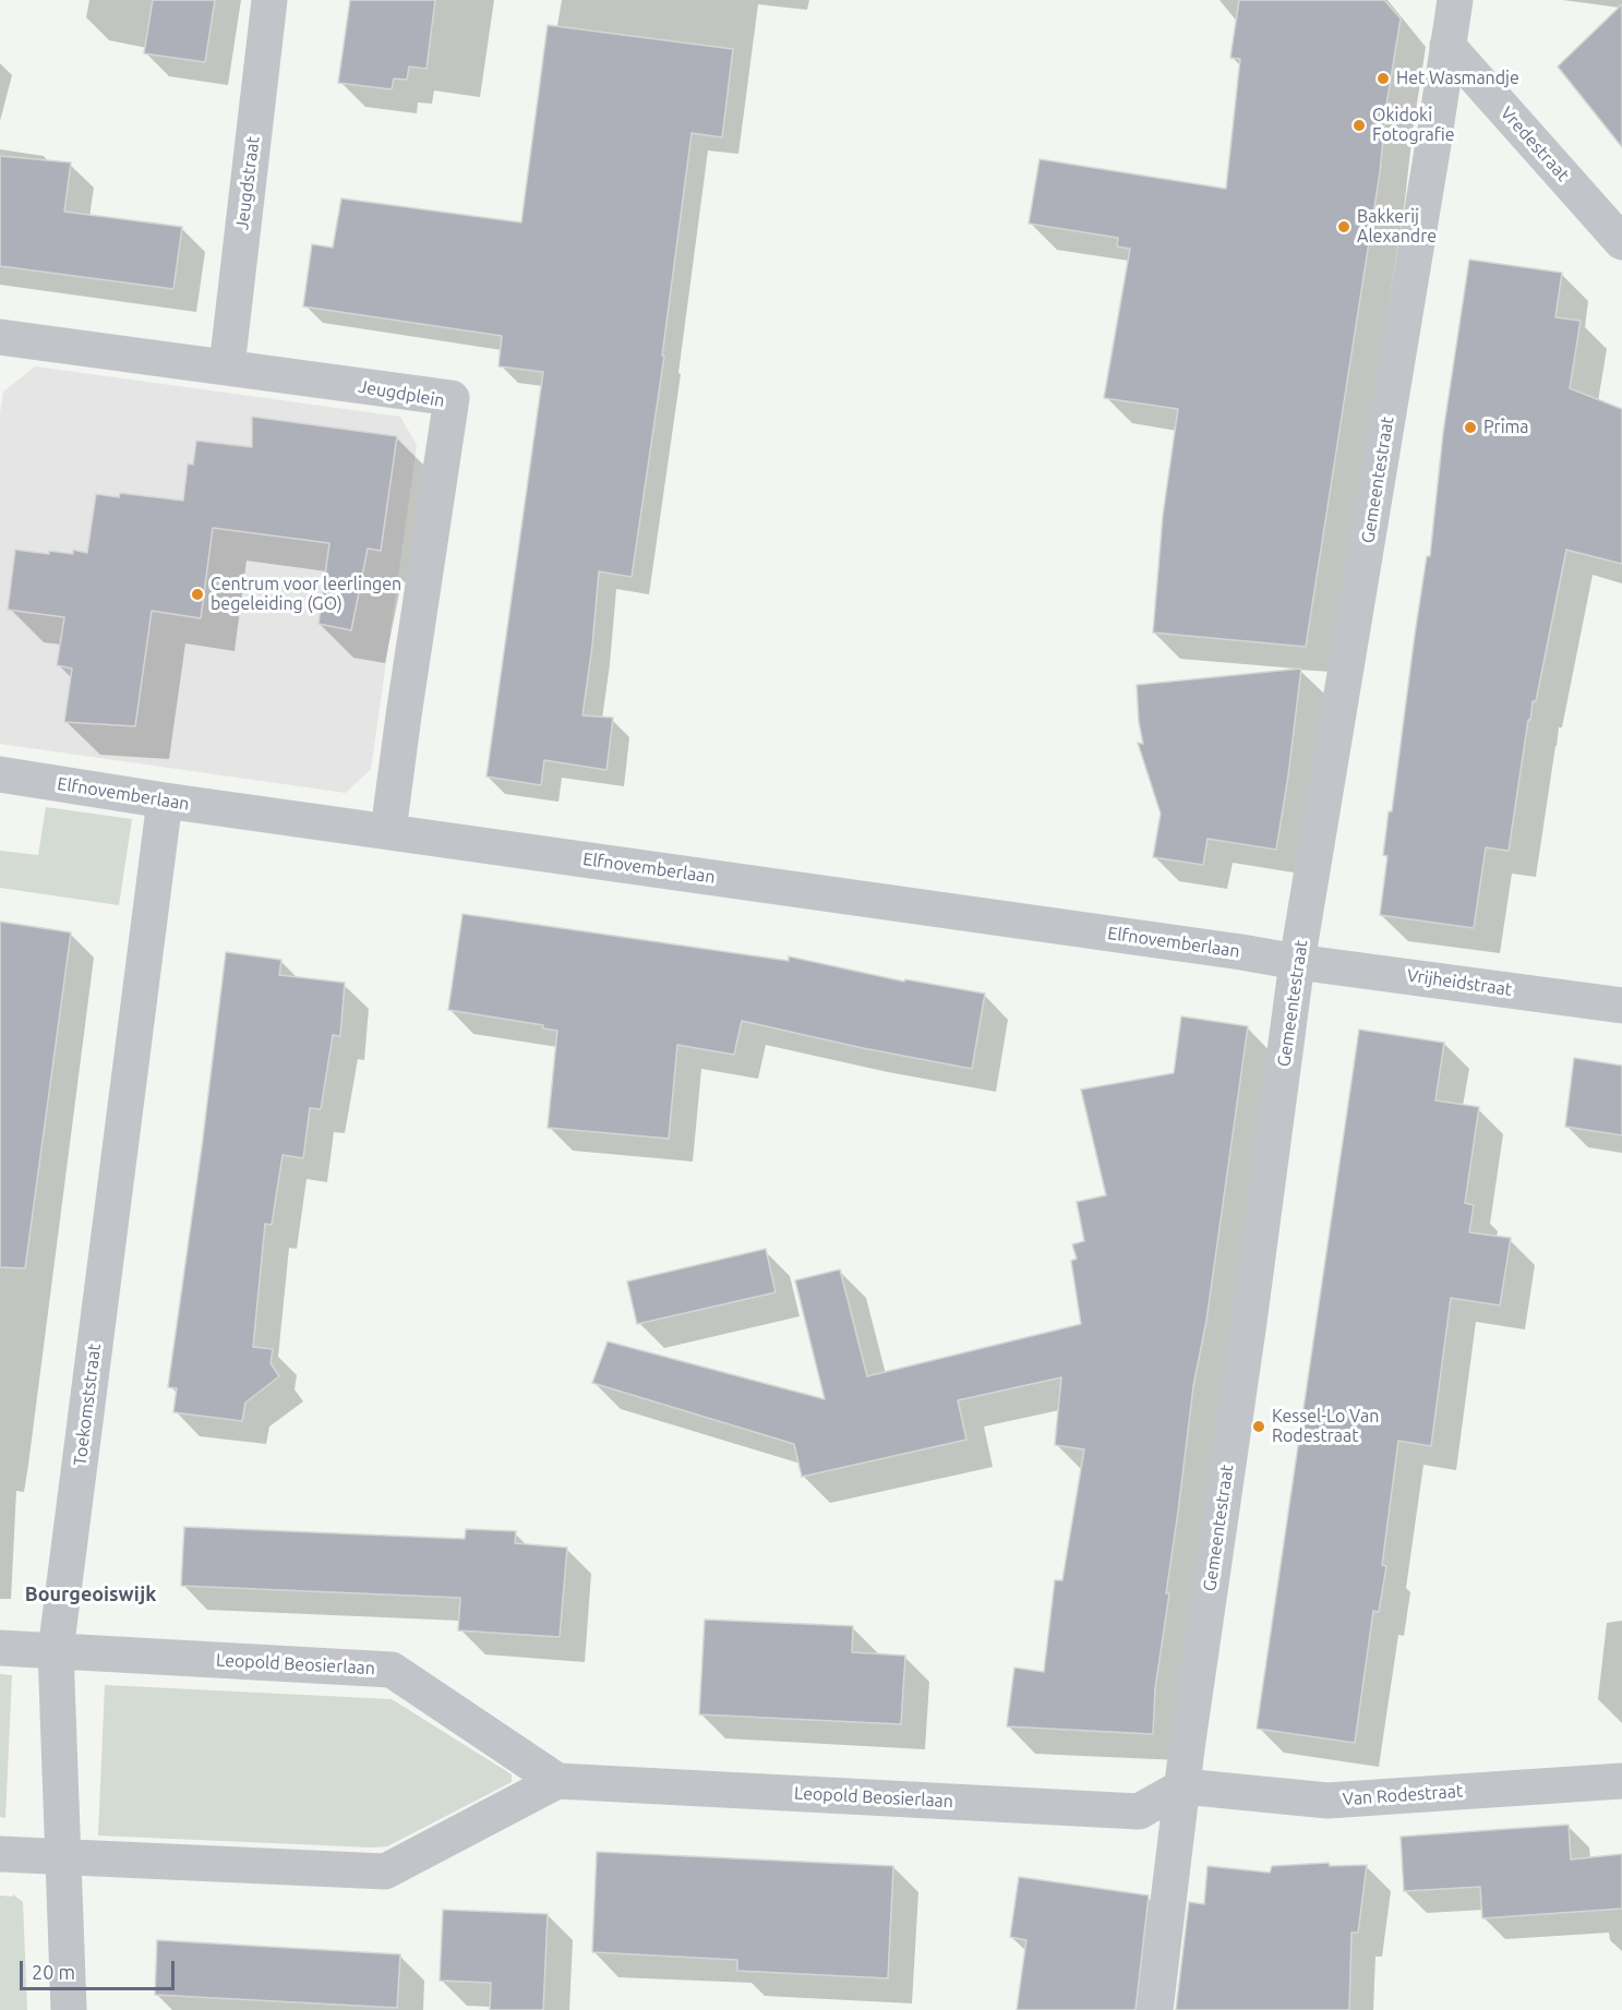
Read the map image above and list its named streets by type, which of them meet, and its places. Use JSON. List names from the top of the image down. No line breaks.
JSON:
{"streets":{"street":["Vredestraat","Jeugdstraat","Jeugdplein","Gemeentestraat","Elfnovemberlaan","Vrijheidstraat","Toekomststraat","Leopold Beosierlaan","Van Rodestraat"]},"crossings":[["Vredestraat","Gemeentestraat"],["Jeugdstraat","Jeugdplein"],["Jeugdplein","Elfnovemberlaan"],["Gemeentestraat","Elfnovemberlaan"],["Gemeentestraat","Vrijheidstraat"],["Gemeentestraat","Leopold Beosierlaan"],["Gemeentestraat","Van Rodestraat"],["Elfnovemberlaan","Vrijheidstraat"],["Elfnovemberlaan","Toekomststraat"],["Toekomststraat","Leopold Beosierlaan"],["Leopold Beosierlaan","Van Rodestraat"]],"districts":["Bourgeoiswijk"],"places":["Het Wasmandje","Okidoki Fotografie","Bakkerij Alexandre","Prima","Centrum voor leerlingen begeleiding (GO)","Kessel-Lo Van Rodestraat"],"scale_bar":"20 m"}
